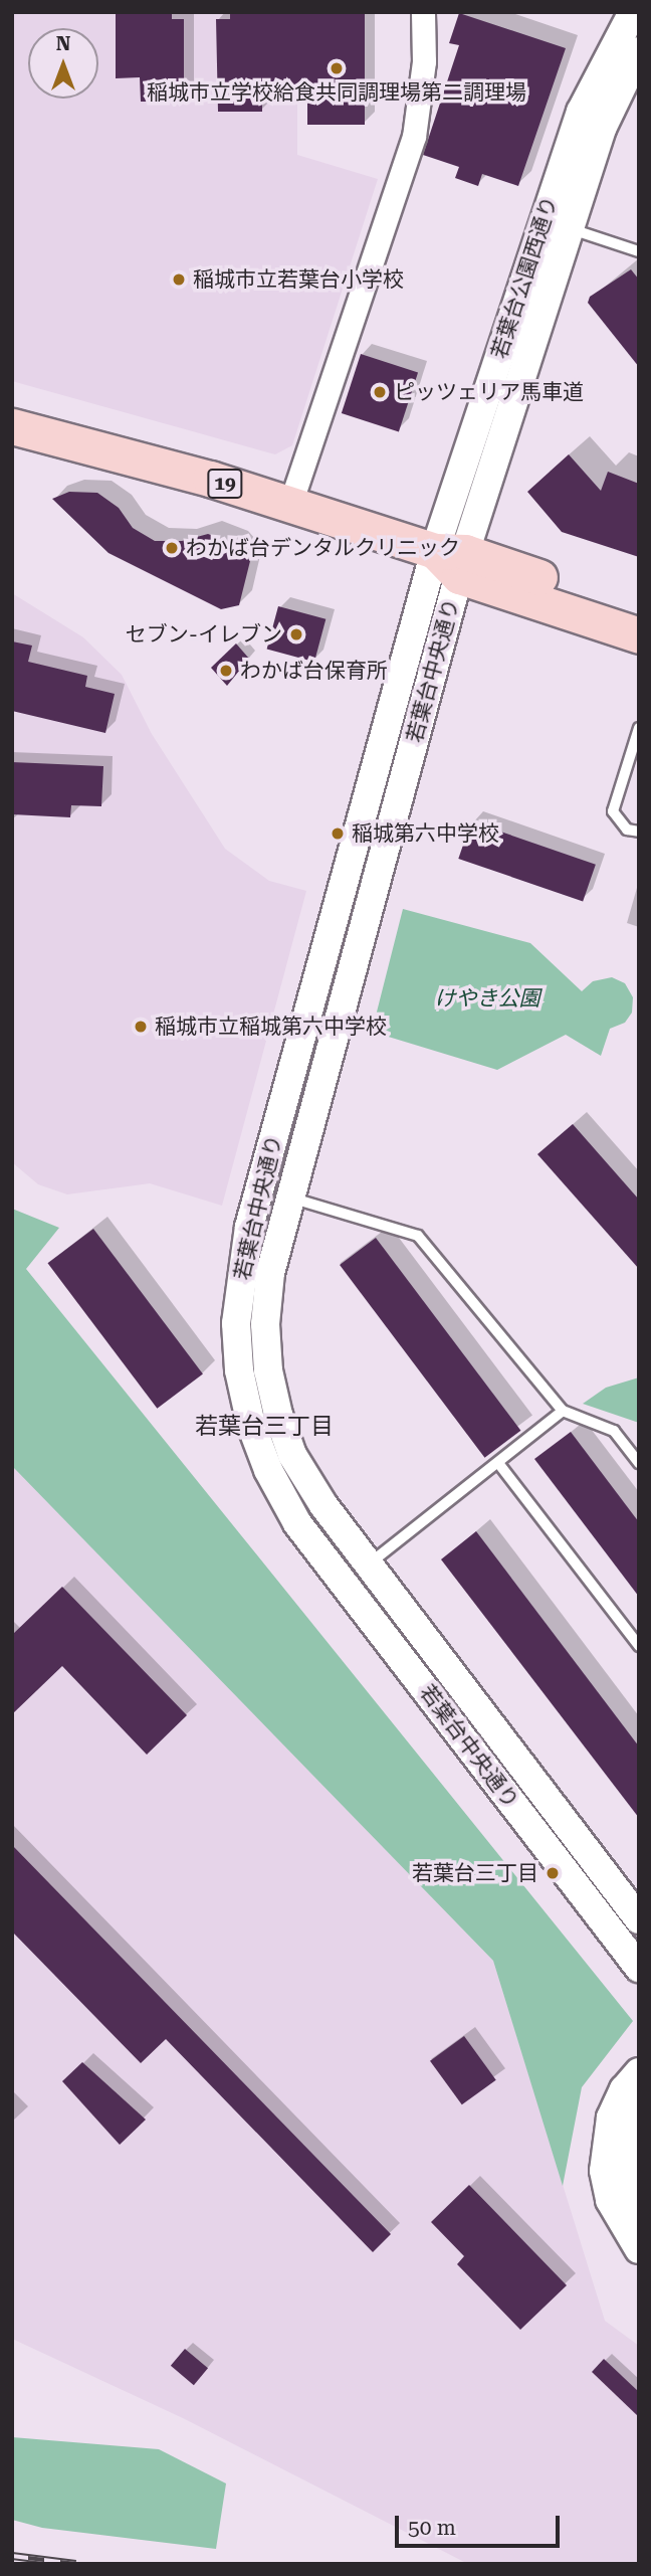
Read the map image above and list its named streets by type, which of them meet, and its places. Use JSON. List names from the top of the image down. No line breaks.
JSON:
{"streets":{"main road":["19"],"street":["若葉台公園西通り","若葉台中央通り"]},"crossings":[["若葉台公園西通り","19"],["若葉台公園西通り","若葉台中央通り"],["19","若葉台中央通り"]],"districts":["若葉台三丁目"],"parks":["けやき公園"],"places":["稲城市立学校給食共同調理場第二調理場","稲城市立若葉台小学校","ピッツェリア馬車道","わかば台デンタルクリニック","セブン-イレブン","わかば台保育所","稲城第六中学校","稲城市立稲城第六中学校","若葉台三丁目"],"scale_bar":"50 m","north":"top"}
